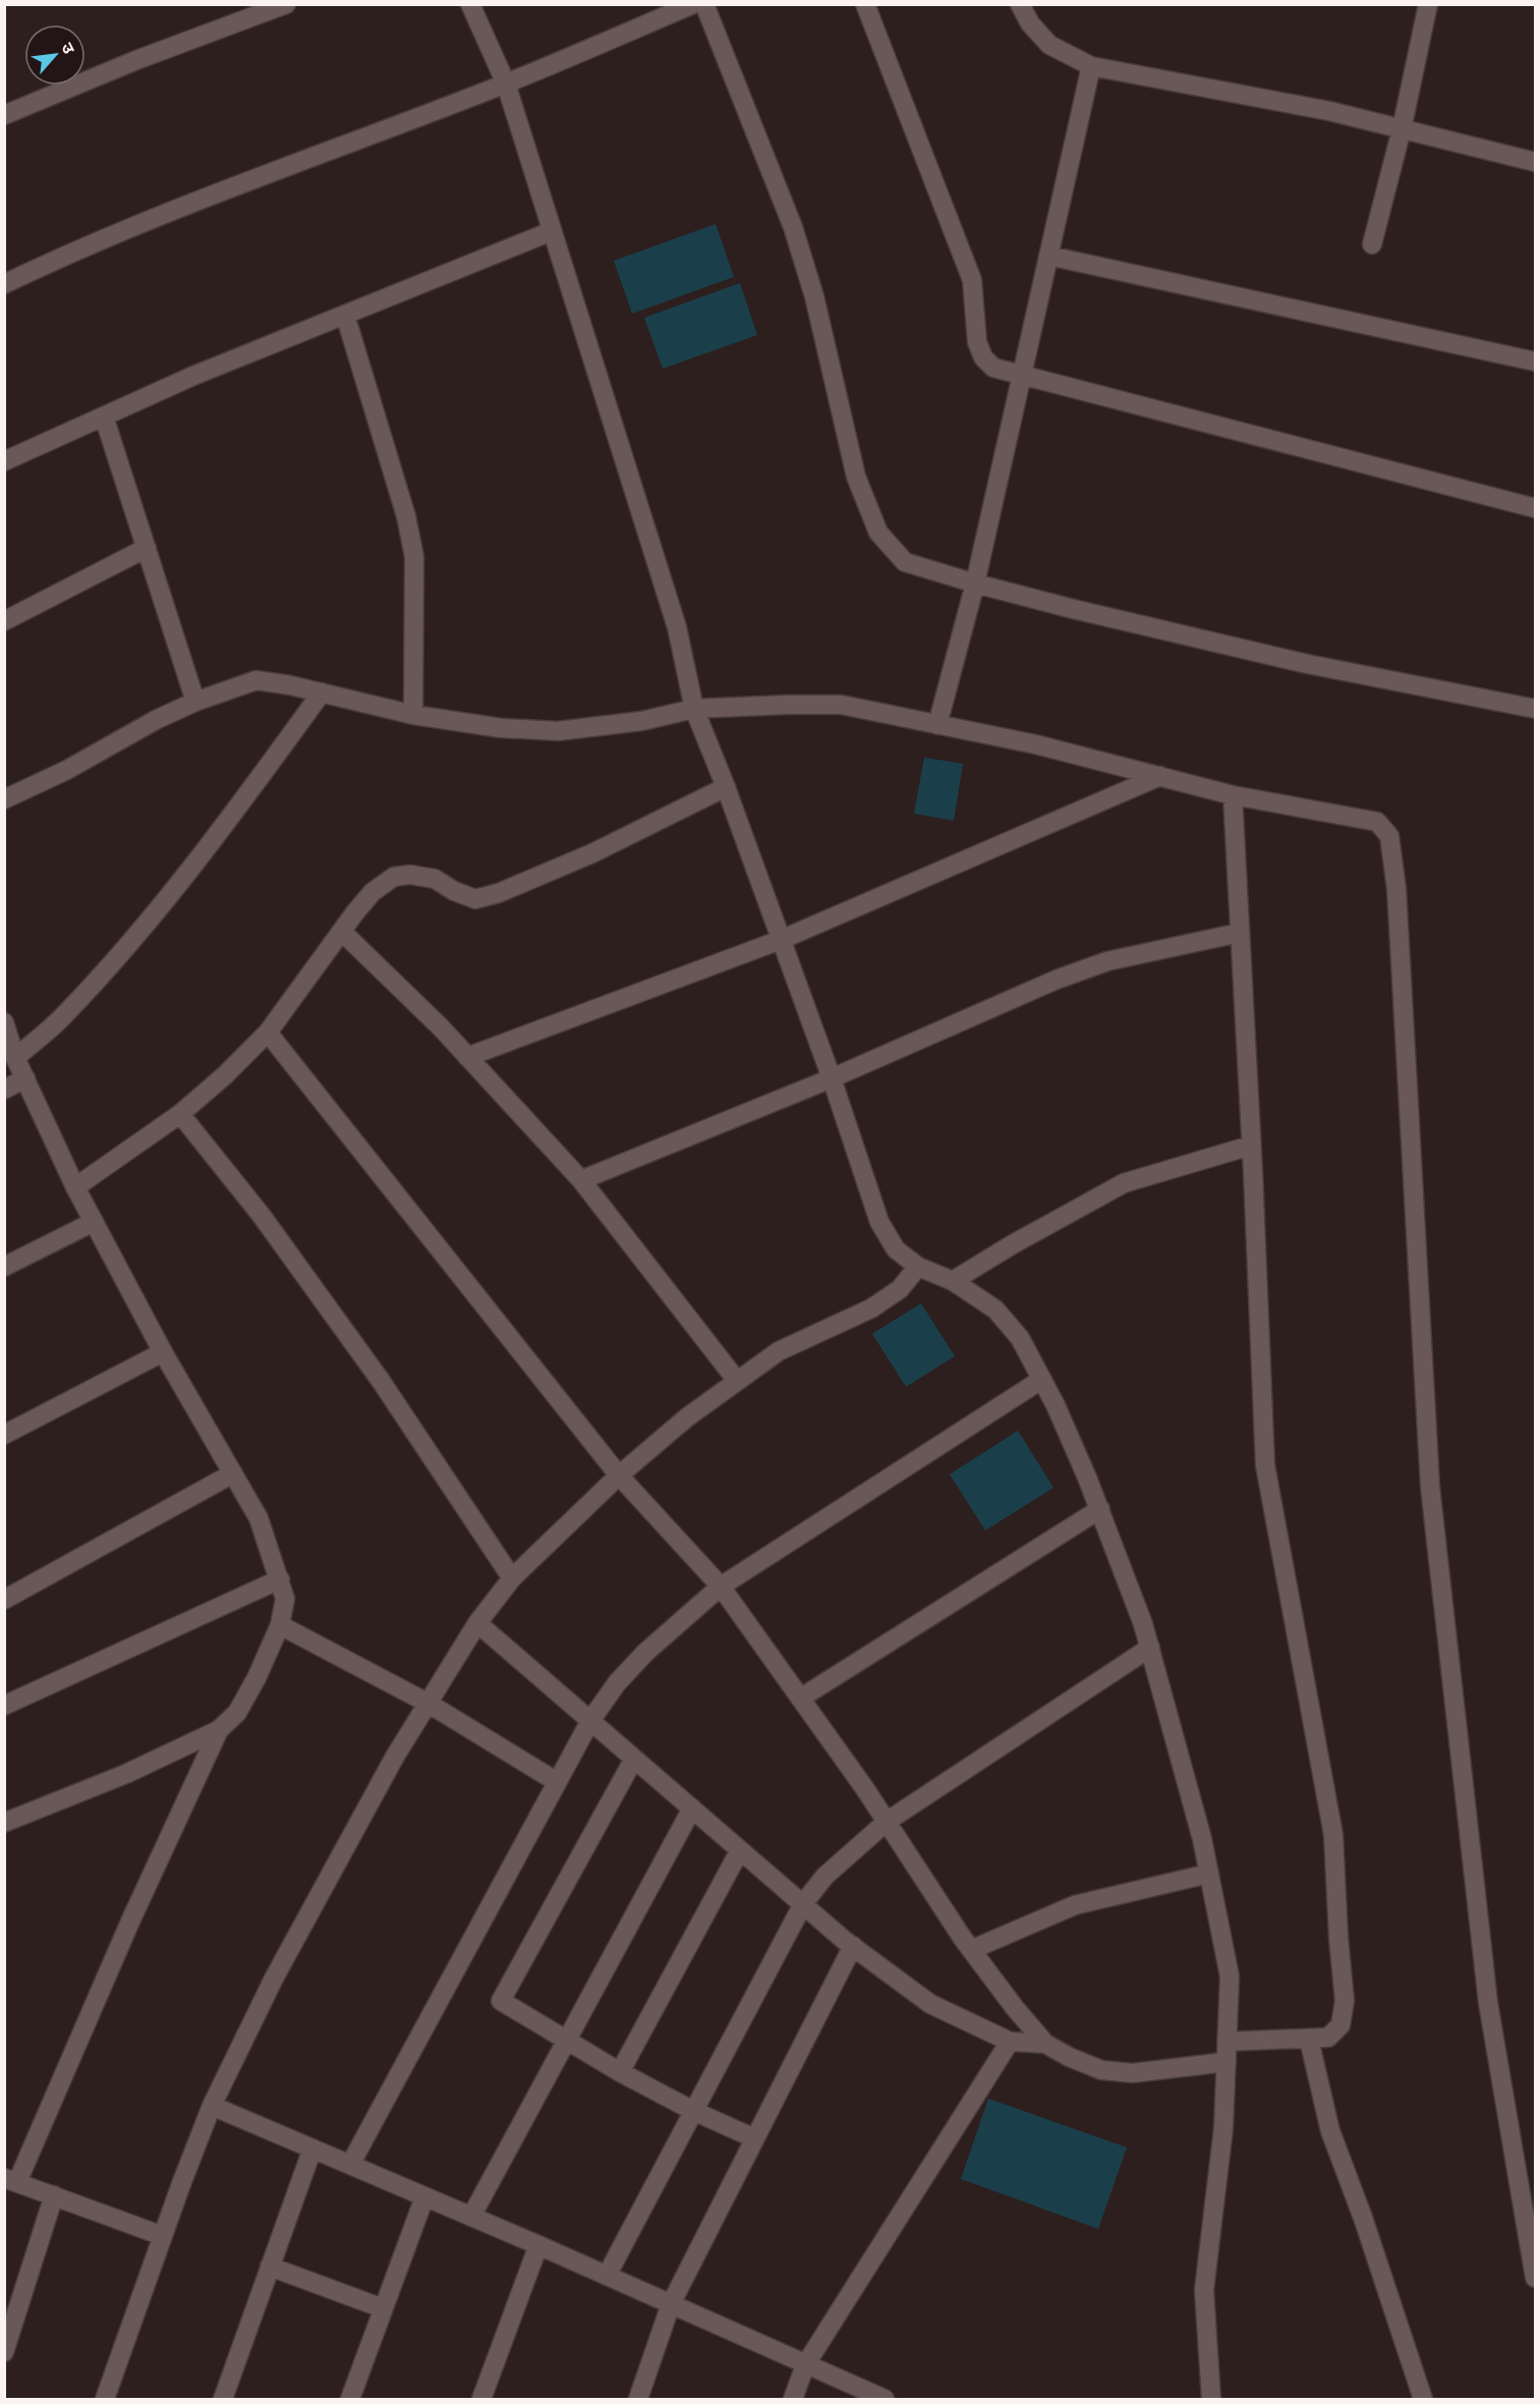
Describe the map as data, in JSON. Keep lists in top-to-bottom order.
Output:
{
  "north": "top right"
}
